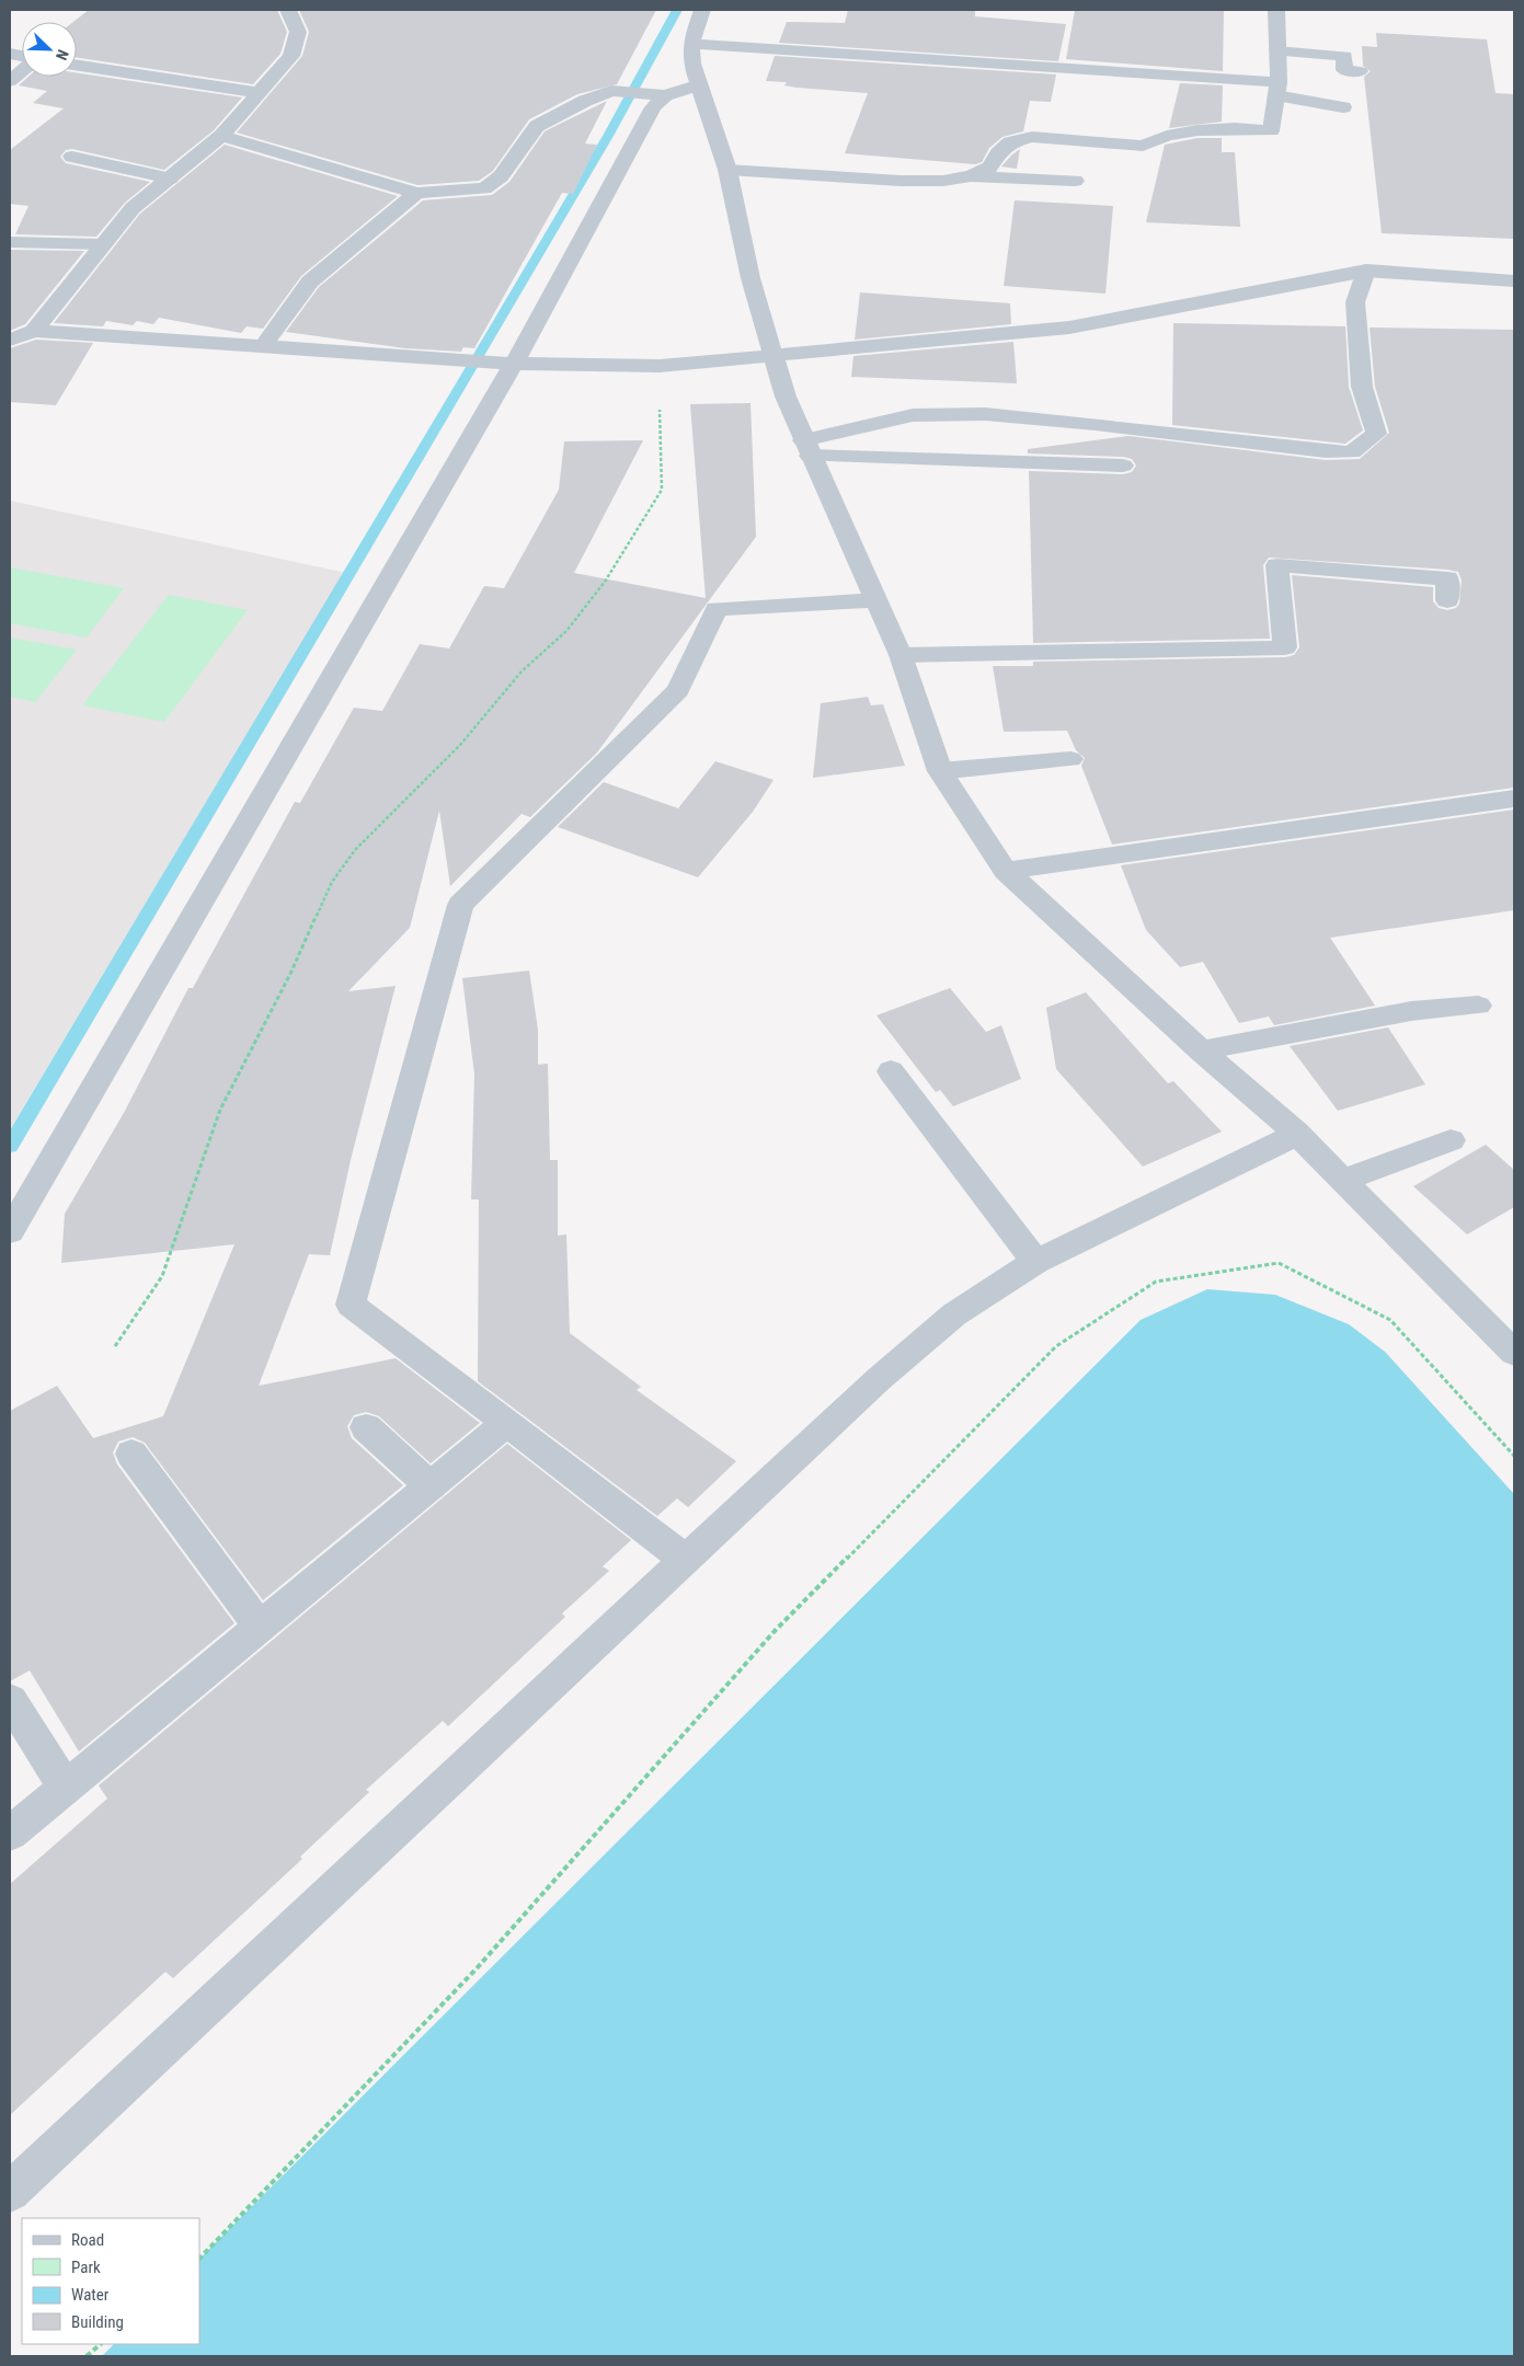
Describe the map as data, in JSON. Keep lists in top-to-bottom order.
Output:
{
  "legend": [
    "Road",
    "Park",
    "Water",
    "Building"
  ],
  "north": "bottom right"
}
